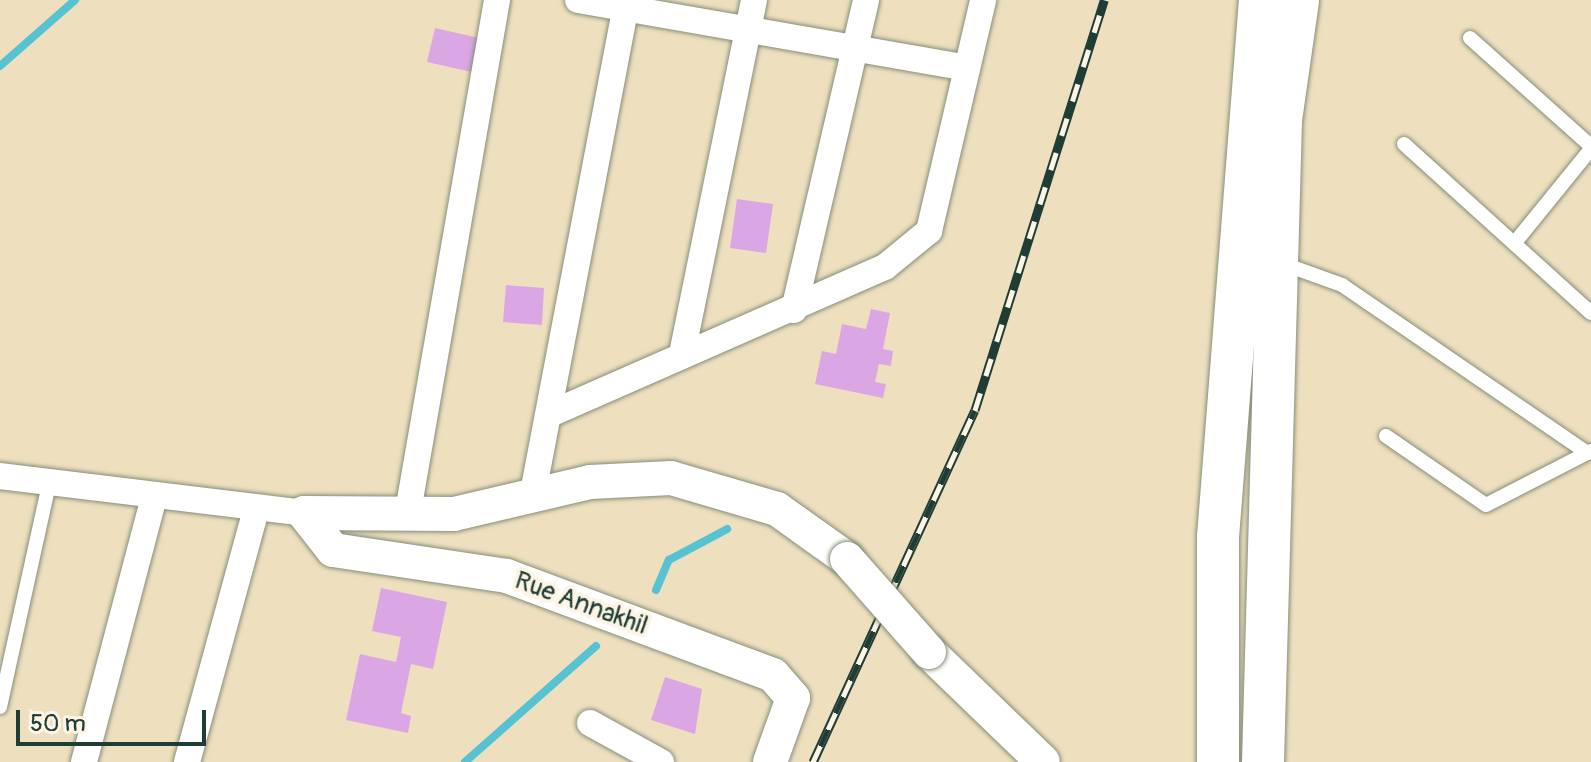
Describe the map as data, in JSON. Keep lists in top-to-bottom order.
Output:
{
  "streets": {
    "street": ["Rue Annakhil"]
  },
  "scale_bar": "50 m"
}
